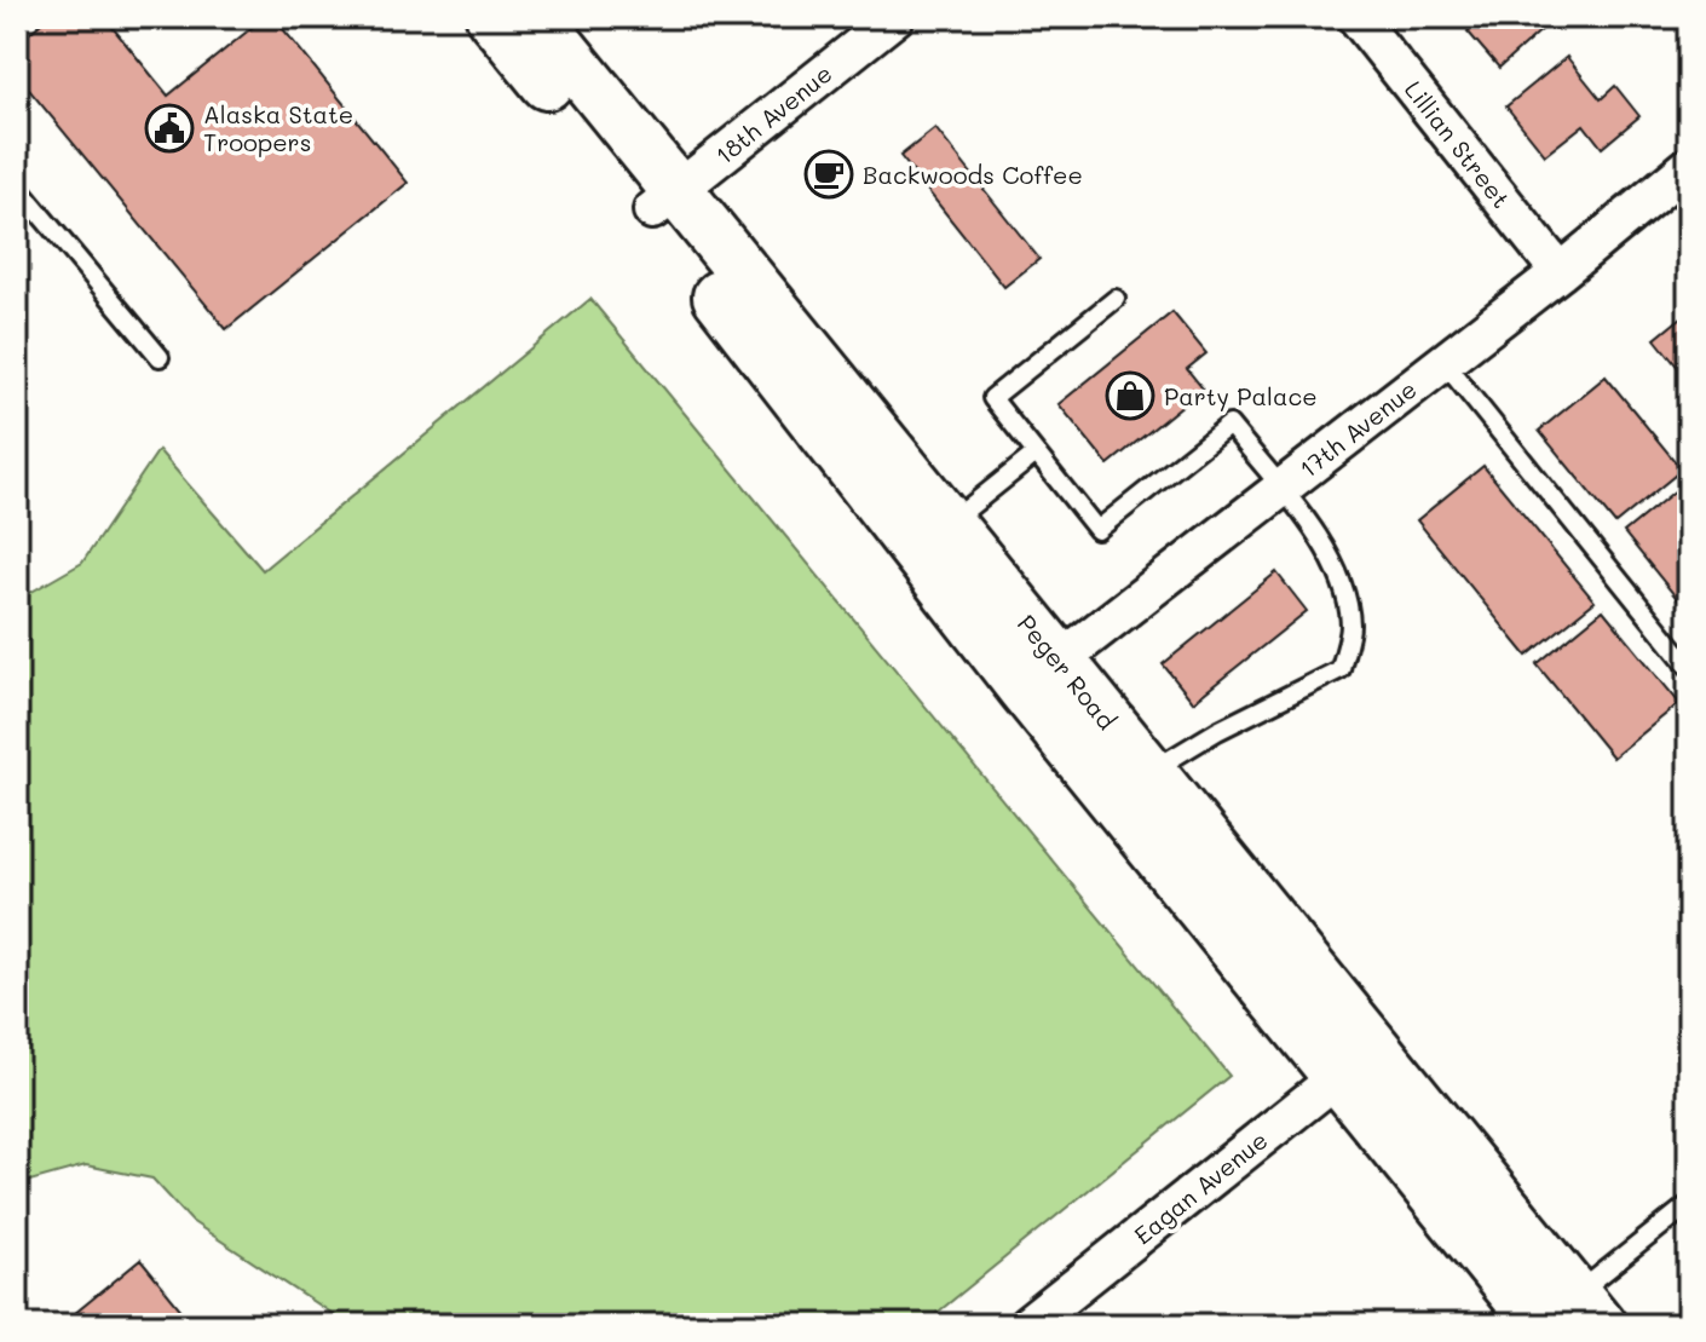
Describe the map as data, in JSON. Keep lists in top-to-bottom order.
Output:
{
  "streets": {
    "main road": ["Peger Road"],
    "street": [
      "18th Avenue",
      "Lillian Street",
      "17th Avenue",
      "Eagan Avenue"
    ]
  },
  "crossings": [
    ["18th Avenue", "Peger Road"],
    ["Lillian Street", "17th Avenue"],
    ["17th Avenue", "Peger Road"],
    ["Peger Road", "Eagan Avenue"]
  ],
  "places": {
    "public building": ["Alaska State Troopers"],
    "cafe": ["Backwoods Coffee"],
    "shop": ["Party Palace"]
  }
}
